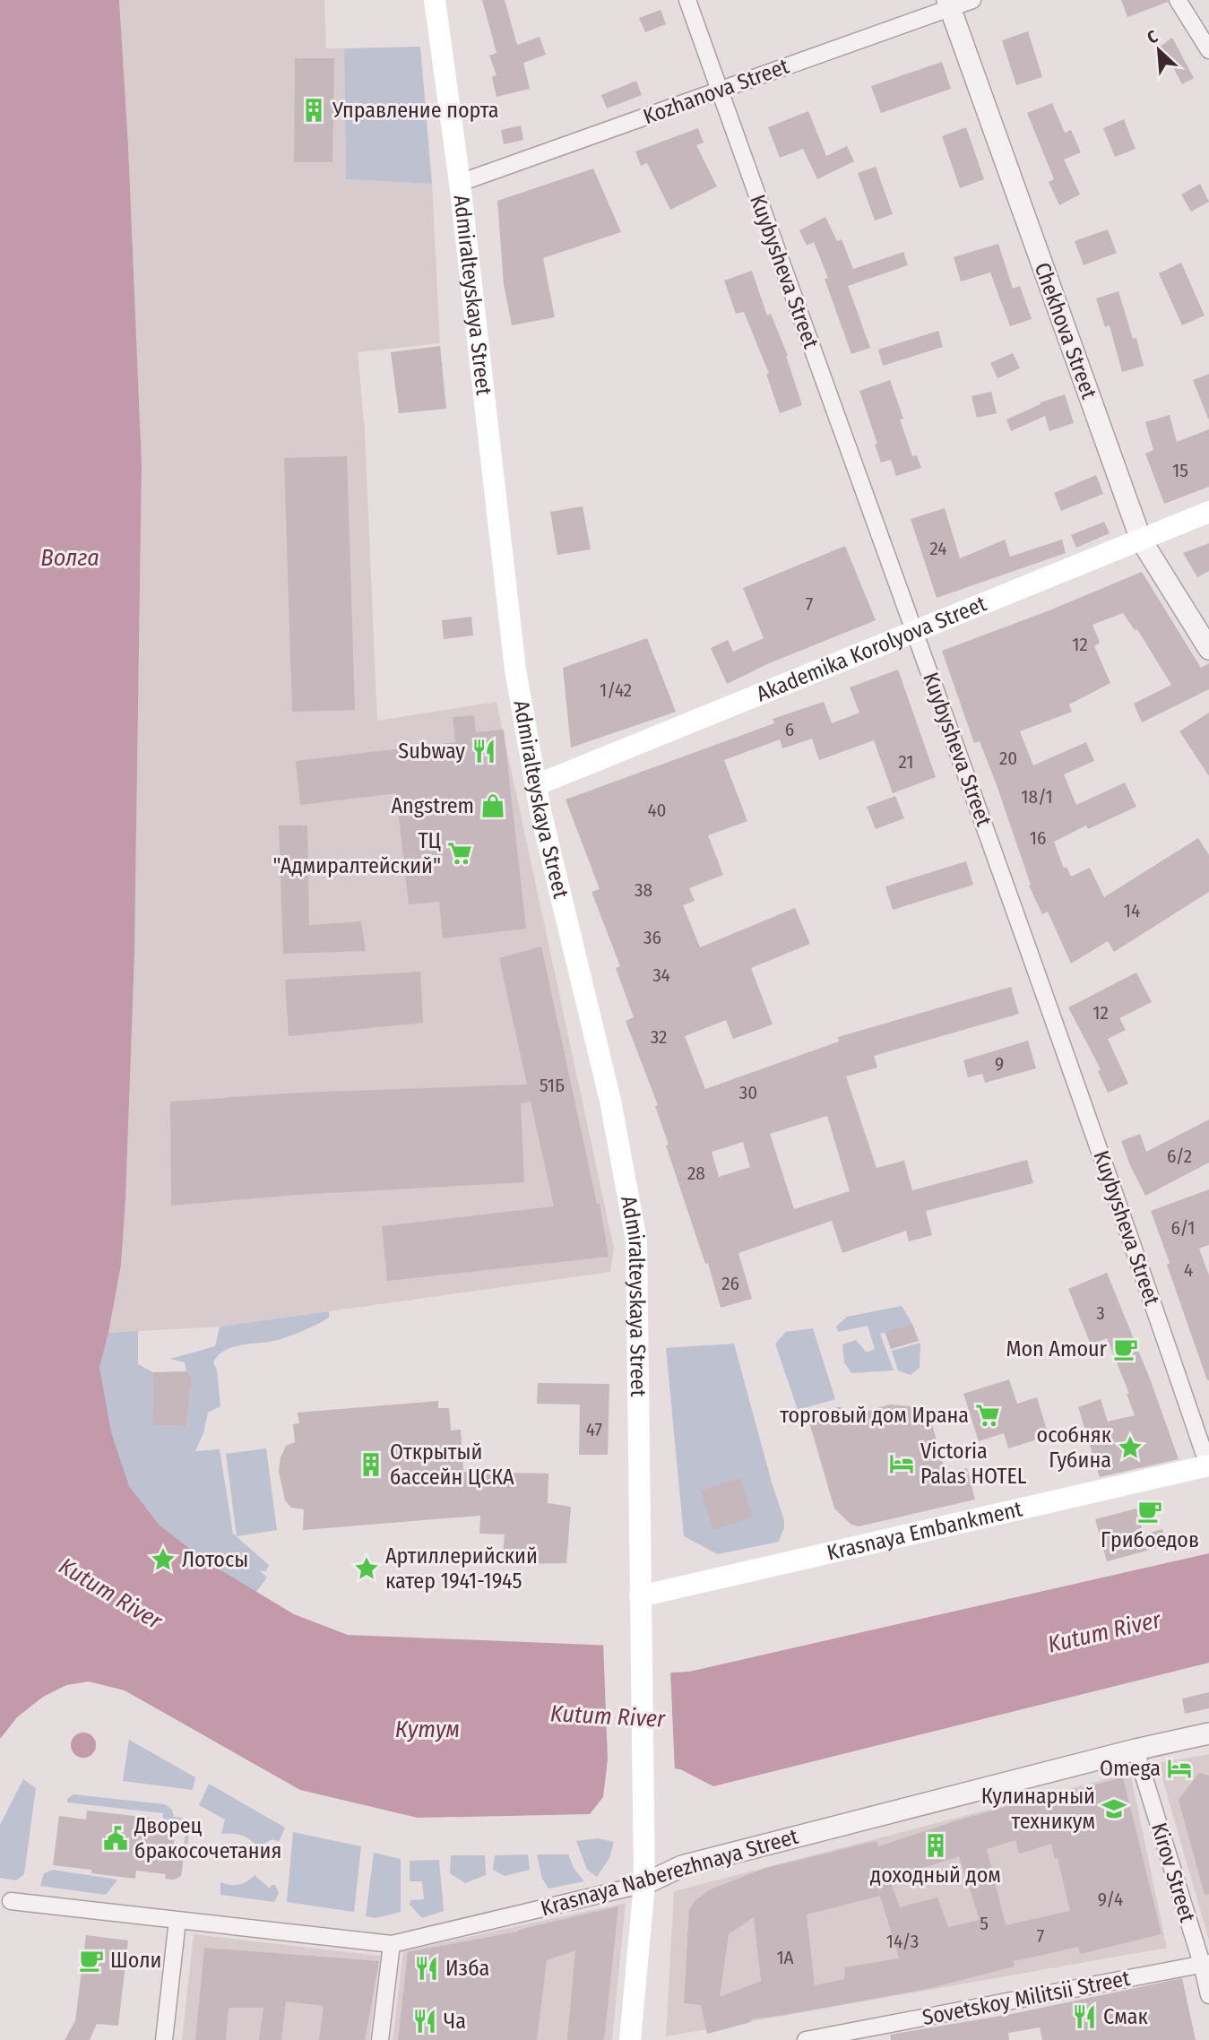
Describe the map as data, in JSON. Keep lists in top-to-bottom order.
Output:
{
  "streets": {
    "main road": ["Admiralteyskaya Street", "Akademika Korolyova Street", "Krasnaya Embankment"],
    "street": [
      "Kozhanova Street",
      "Kuybysheva Street",
      "Chekhova Street",
      "Krasnaya Naberezhnaya Street",
      "Kirov Street",
      "Sovetskoy Militsii Street"
    ]
  },
  "crossings": [
    ["Kozhanova Street", "Kuybysheva Street"],
    ["Kozhanova Street", "Admiralteyskaya Street"],
    ["Kozhanova Street", "Chekhova Street"],
    ["Kuybysheva Street", "Akademika Korolyova Street"],
    ["Kuybysheva Street", "Krasnaya Embankment"],
    ["Admiralteyskaya Street", "Akademika Korolyova Street"],
    ["Admiralteyskaya Street", "Krasnaya Embankment"],
    ["Admiralteyskaya Street", "Krasnaya Naberezhnaya Street"],
    ["Chekhova Street", "Akademika Korolyova Street"],
    ["Krasnaya Naberezhnaya Street", "Kirov Street"],
    ["Kirov Street", "Sovetskoy Militsii Street"]
  ],
  "water": ["Волга", "Kutum River", "Кутум"],
  "places": {
    "building": ["Управление порта", "Открытый бассейн ЦСКА", "доходный дом"],
    "restaurant": [
      "Subway",
      "Изба",
      "Смак",
      "Ча"
    ],
    "shop": ["Angstrem"],
    "supermarket": ["ТЦ \"Адмиралтейский\"", "торговый дом Ирана"],
    "cafe": ["Mon Amour", "Грибоедов", "Шоли"],
    "place": ["особняк Губина", "Лотосы", "Артиллерийский катер 1941-1945"],
    "hotel": ["Victoria Palas HOTEL", "Omega"],
    "school or university": ["Кулинарный техникум"],
    "public building": ["Дворец бракосочетания"]
  },
  "house_numbers": [
    "15",
    "24",
    "7",
    "12",
    "1/42",
    "6",
    "20",
    "21",
    "18/1",
    "40",
    "16",
    "38",
    "14",
    "36",
    "34",
    "12",
    "32",
    "9",
    "51Б",
    "30",
    "6/2",
    "28",
    "6/1",
    "4",
    "26",
    "3",
    "47",
    "9/4",
    "5",
    "7",
    "14/3",
    "1А"
  ],
  "north": "top left"
}
